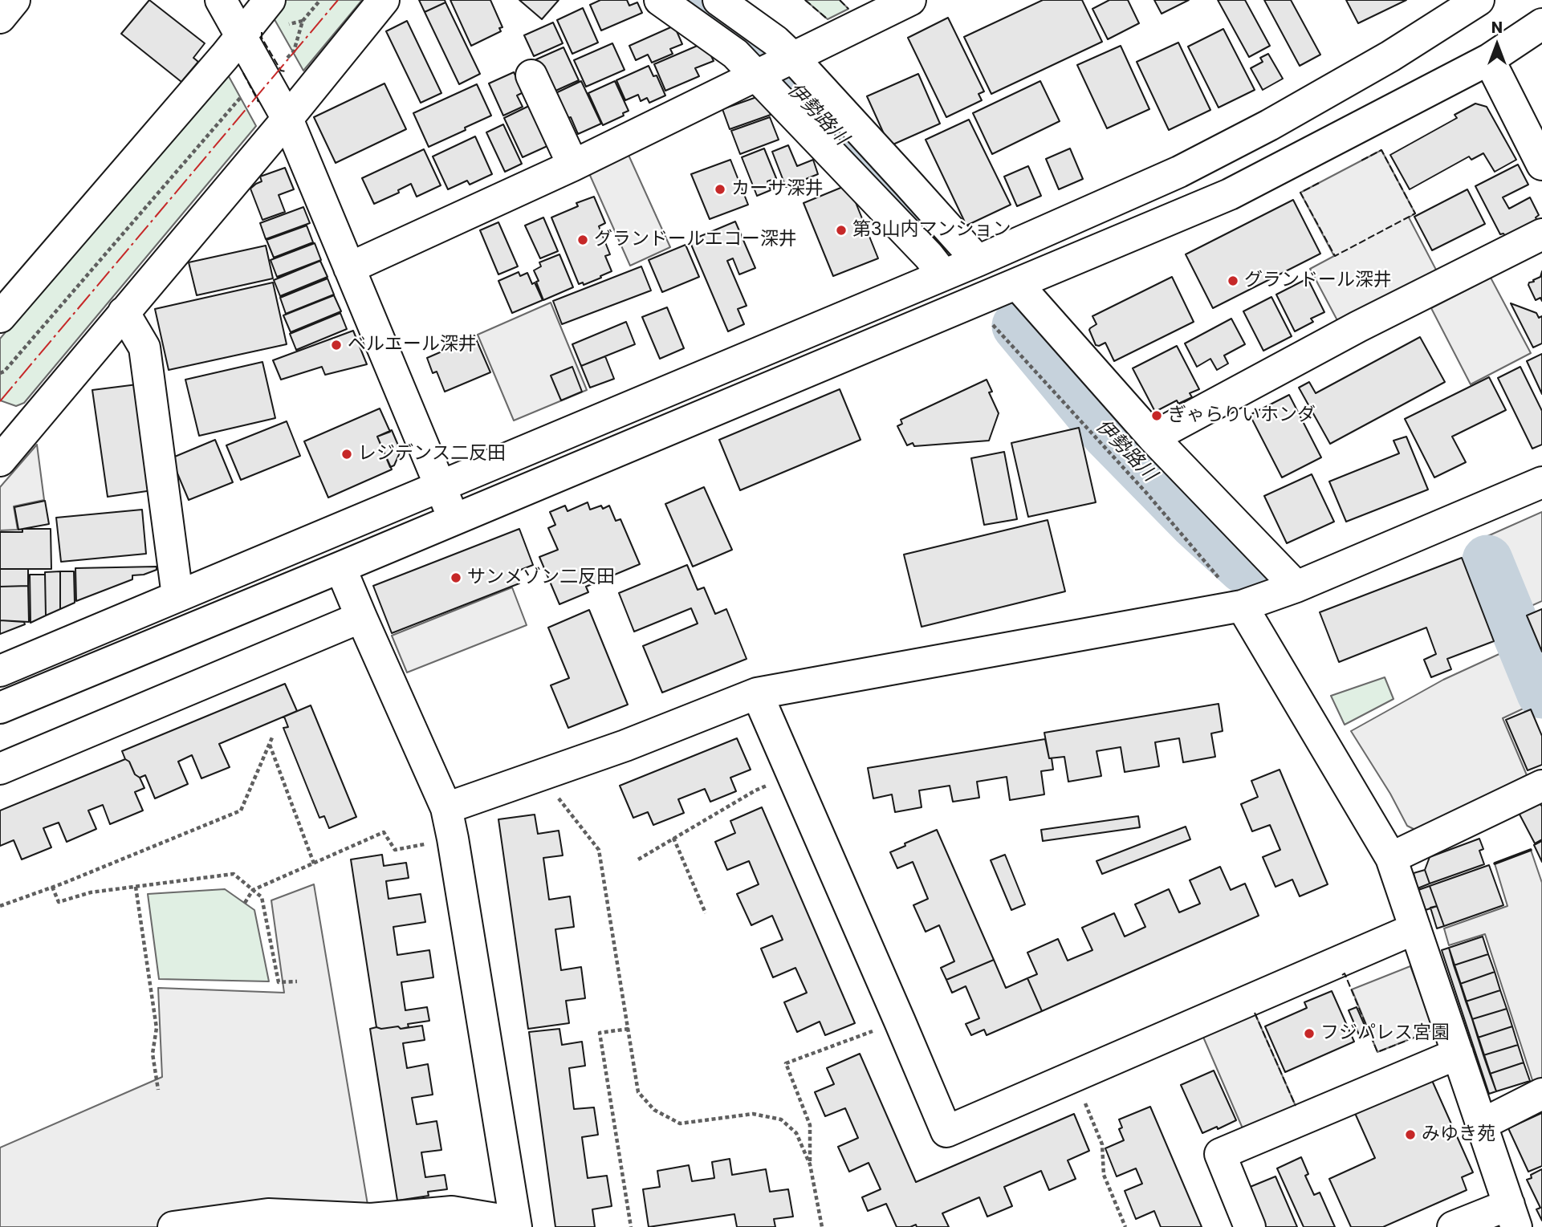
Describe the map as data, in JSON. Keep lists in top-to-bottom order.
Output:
{
  "water": ["伊勢路川"],
  "places": [
    "カーサ深井",
    "第3山内マンション",
    "グランドールエコー深井",
    "グランドール深井",
    "ベルエール深井",
    "ぎゃらりいホンダ",
    "レジデンス二反田",
    "サンメゾン二反田",
    "フジパレス宮園",
    "みゆき苑"
  ],
  "north": "top"
}
